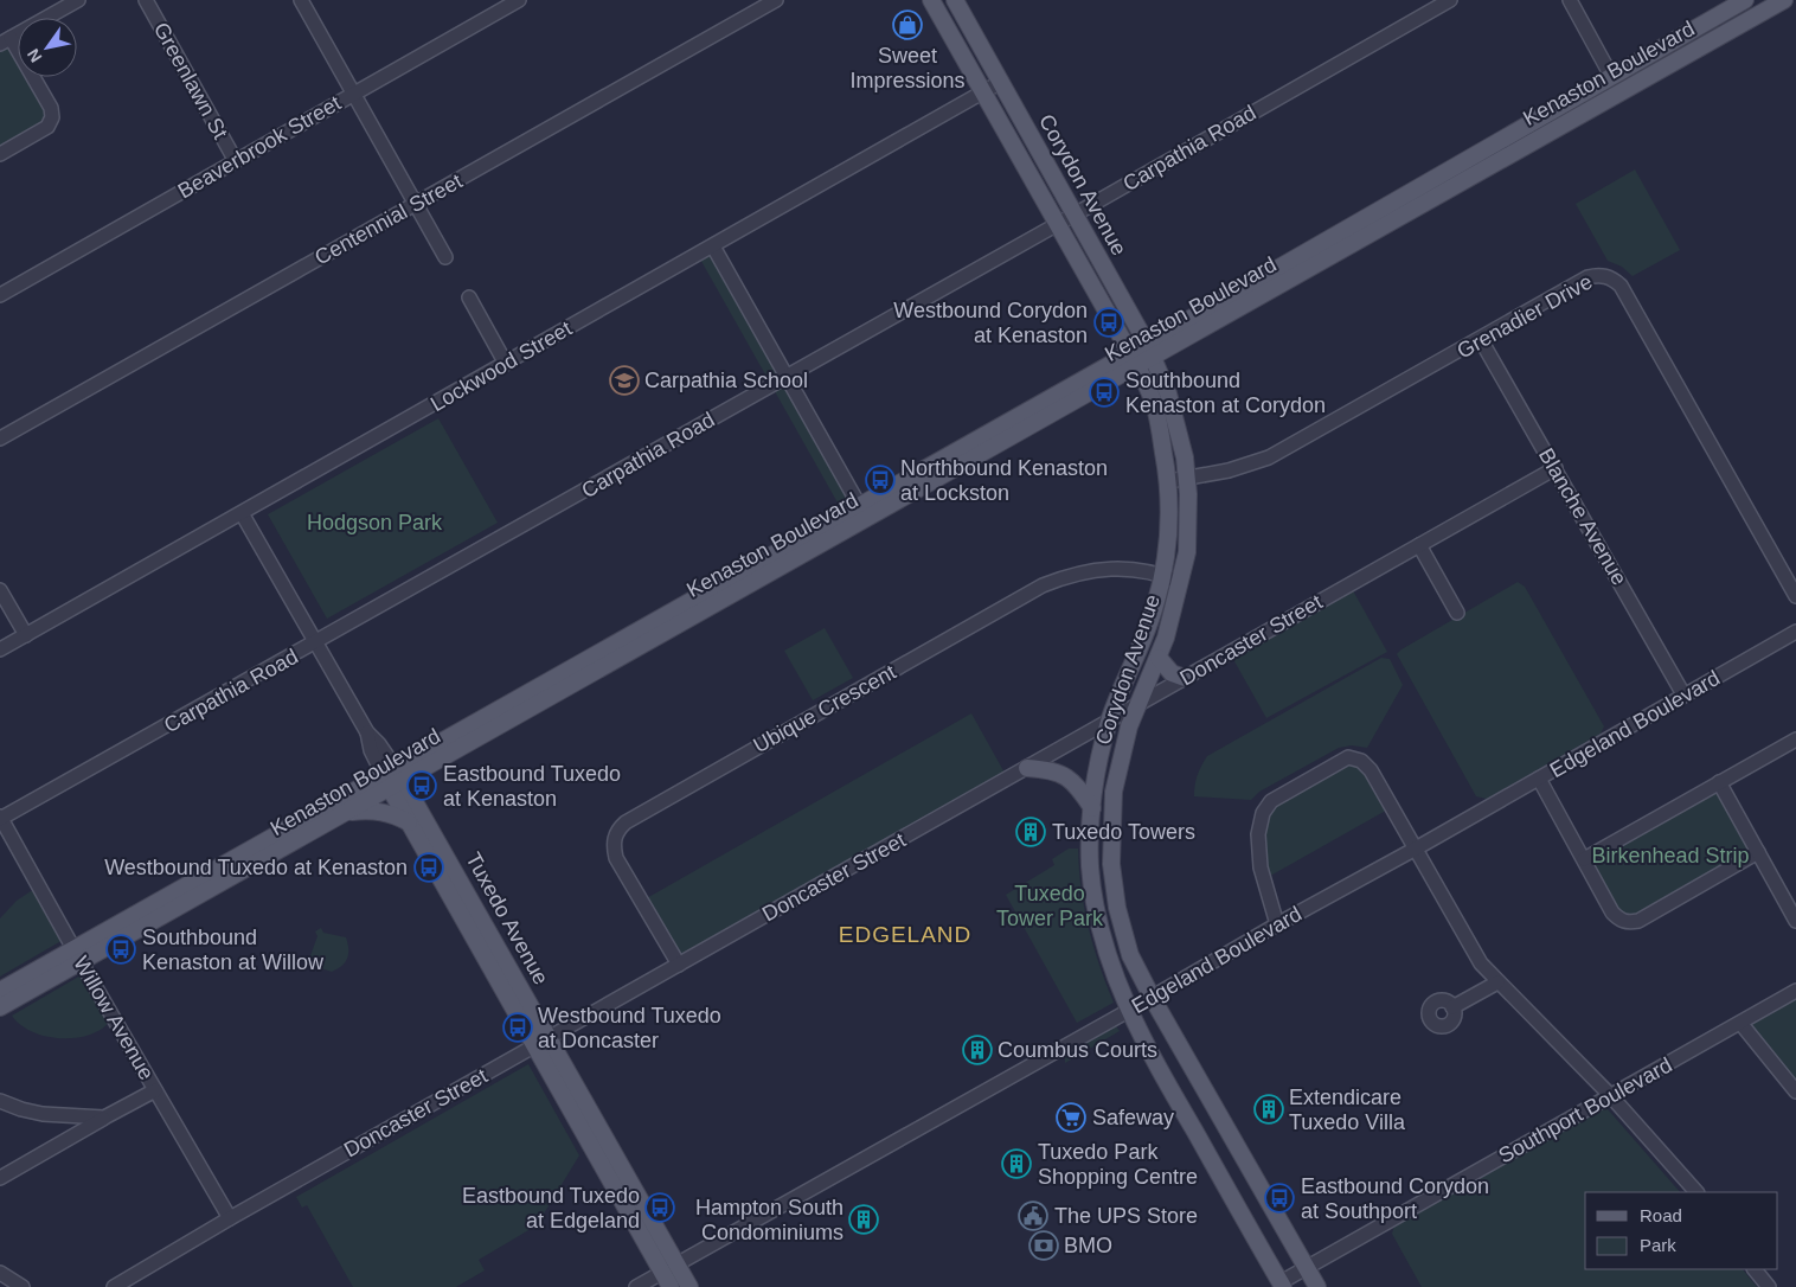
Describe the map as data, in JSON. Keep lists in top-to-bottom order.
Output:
{
  "streets": {
    "main road": ["Kenaston Boulevard", "Corydon Avenue", "Tuxedo Avenue"],
    "street": [
      "Greenlawn St",
      "Beaverbrook Street",
      "Carpathia Road",
      "Centennial Street",
      "Grenadier Drive",
      "Lockwood Street",
      "Blanche Avenue",
      "Doncaster Street",
      "Ubique Crescent",
      "Edgeland Boulevard",
      "Willow Avenue",
      "Southport Boulevard"
    ]
  },
  "crossings": [
    ["Kenaston Boulevard", "Corydon Avenue"],
    ["Kenaston Boulevard", "Tuxedo Avenue"],
    ["Kenaston Boulevard", "Willow Avenue"],
    ["Greenlawn St", "Beaverbrook Street"],
    ["Carpathia Road", "Corydon Avenue"],
    ["Carpathia Road", "Tuxedo Avenue"],
    ["Carpathia Road", "Willow Avenue"],
    ["Corydon Avenue", "Grenadier Drive"],
    ["Corydon Avenue", "Lockwood Street"],
    ["Corydon Avenue", "Doncaster Street"],
    ["Corydon Avenue", "Ubique Crescent"],
    ["Corydon Avenue", "Edgeland Boulevard"],
    ["Corydon Avenue", "Southport Boulevard"],
    ["Grenadier Drive", "Blanche Avenue"],
    ["Lockwood Street", "Tuxedo Avenue"],
    ["Blanche Avenue", "Doncaster Street"],
    ["Blanche Avenue", "Edgeland Boulevard"],
    ["Doncaster Street", "Ubique Crescent"],
    ["Doncaster Street", "Tuxedo Avenue"],
    ["Doncaster Street", "Willow Avenue"],
    ["Edgeland Boulevard", "Tuxedo Avenue"]
  ],
  "districts": ["EDGELAND"],
  "parks": ["Hodgson Park", "Birkenhead Strip", "Tuxedo Tower Park"],
  "places": {
    "shop": ["Sweet Impressions"],
    "bus stop": [
      "Westbound Corydon at Kenaston",
      "Southbound Kenaston at Corydon",
      "Northbound Kenaston at Lockston",
      "Eastbound Tuxedo at Kenaston",
      "Westbound Tuxedo at Kenaston",
      "Southbound Kenaston at Willow",
      "Westbound Tuxedo at Doncaster",
      "Eastbound Corydon at Southport",
      "Eastbound Tuxedo at Edgeland"
    ],
    "school or university": ["Carpathia School"],
    "building": [
      "Tuxedo Towers",
      "Coumbus Courts",
      "Extendicare Tuxedo Villa",
      "Tuxedo Park Shopping Centre",
      "Hampton South Condominiums"
    ],
    "supermarket": ["Safeway"],
    "public building": ["The UPS Store"],
    "bank": ["BMO"]
  },
  "legend": ["Road", "Park"],
  "north": "bottom left"
}
